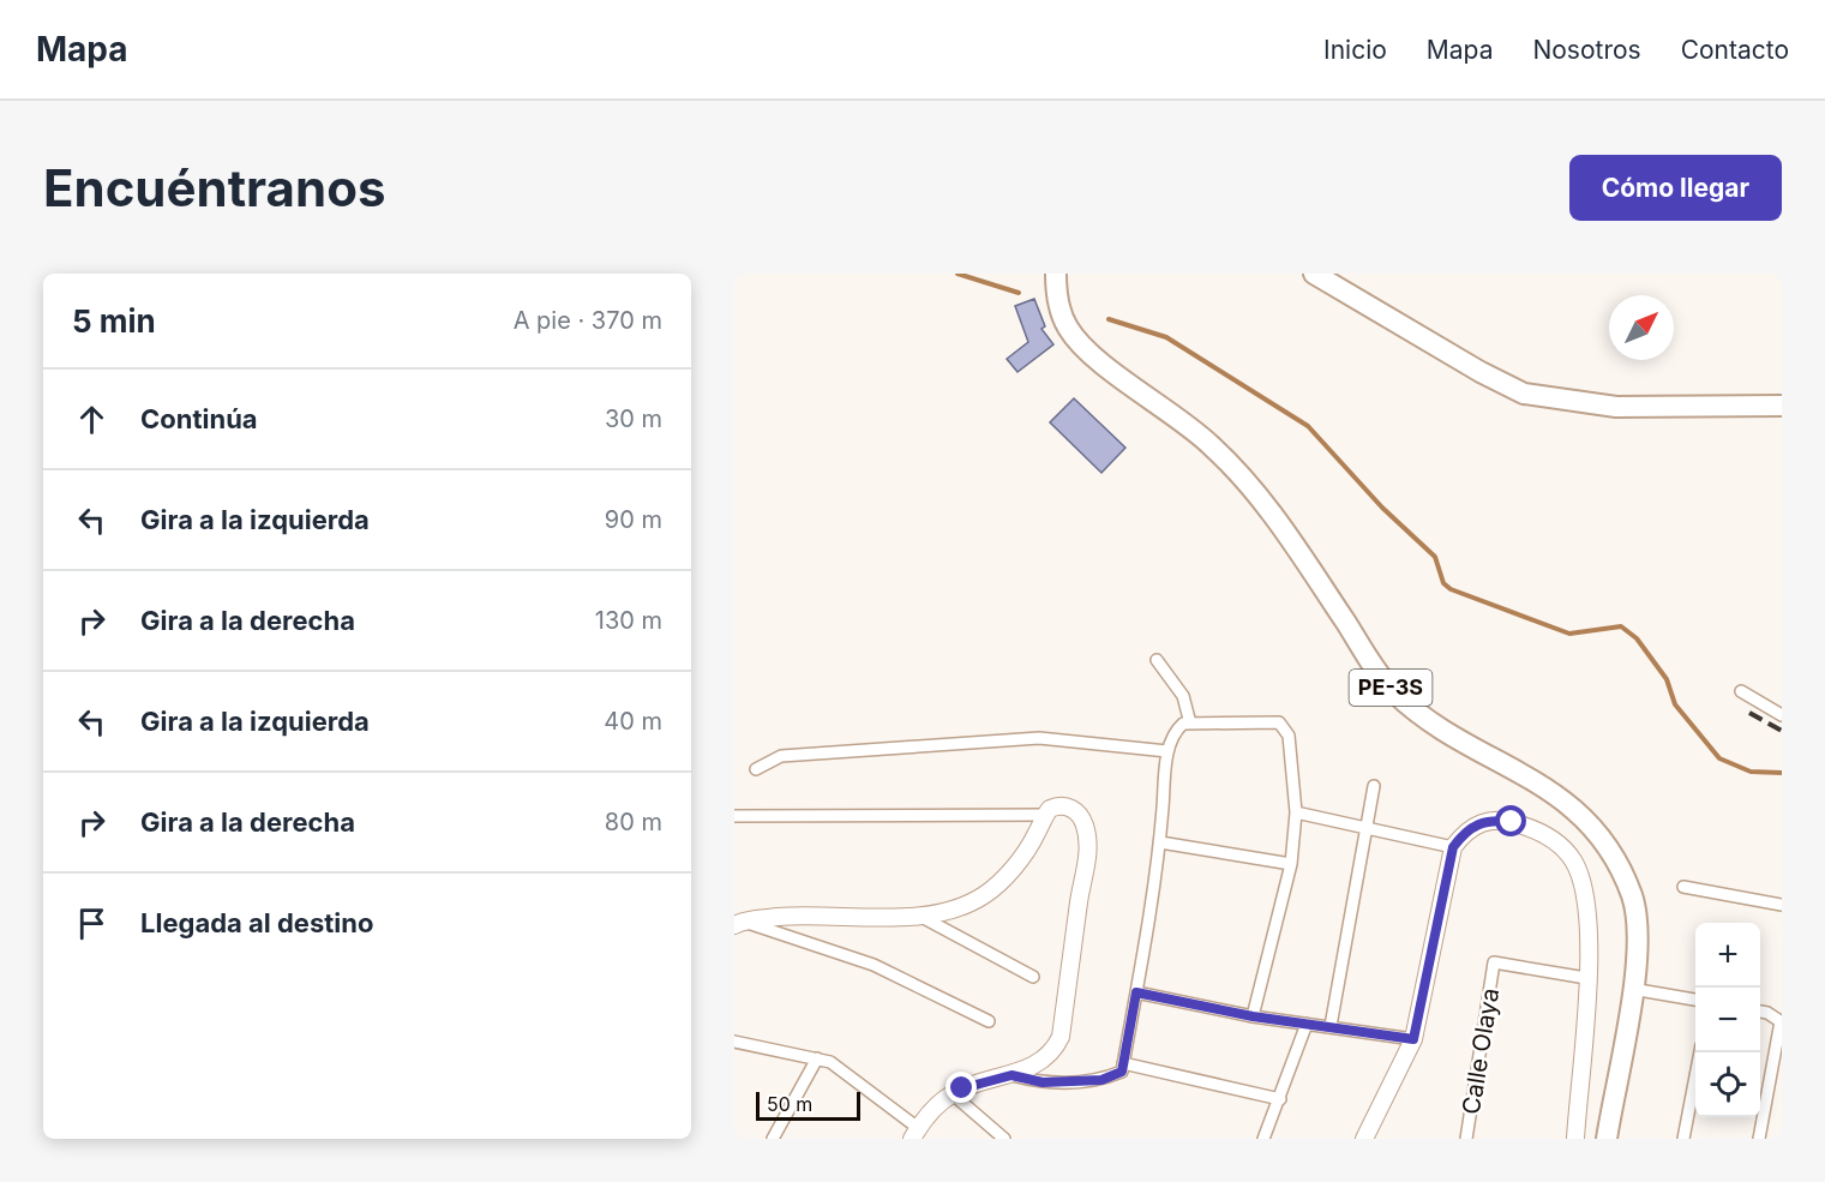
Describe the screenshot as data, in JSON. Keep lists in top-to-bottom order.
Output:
{
  "streets": {
    "highway": ["PE-3S"],
    "street": ["Calle Olaya"]
  },
  "scale_bar": "50 m",
  "north": "top right",
  "page": {
    "header": "Mapa",
    "nav": [
      "Inicio",
      "Mapa",
      "Nosotros",
      "Contacto"
    ],
    "buttons": "Cómo llegar",
    "title": "Encuéntranos",
    "heading": ["5 min", "A pie · 370 m"],
    "list": [
      ["Continúa", "30 m"],
      ["Gira a la izquierda", "90 m"],
      ["Gira a la derecha", "130 m"],
      ["Gira a la izquierda", "40 m"],
      ["Gira a la derecha", "80 m"],
      "Llegada al destino"
    ],
    "map_buttons": ["+", "−"],
    "scale": "50 m"
  }
}
